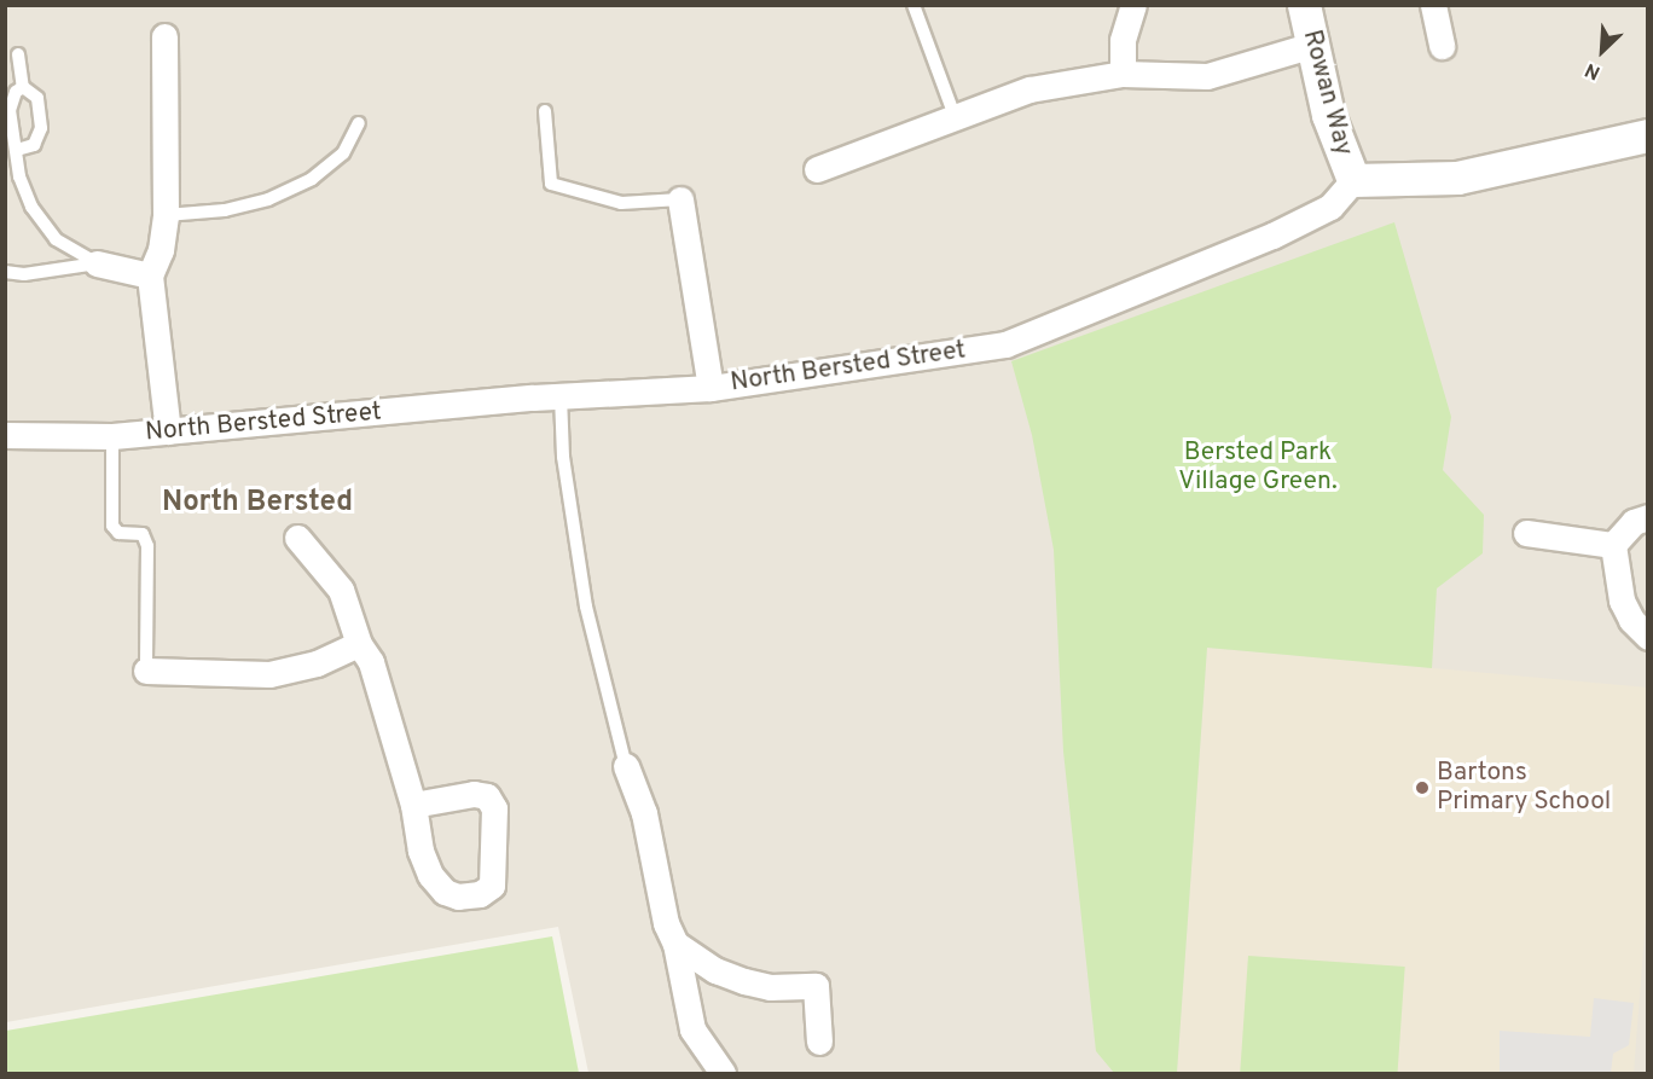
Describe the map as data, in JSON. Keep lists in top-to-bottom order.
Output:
{
  "streets": {
    "street": ["Rowan Way", "North Bersted Street"]
  },
  "crossings": [
    ["Rowan Way", "North Bersted Street"]
  ],
  "districts": ["North Bersted"],
  "parks": ["Bersted Park Village Green."],
  "places": ["Bartons Primary School"],
  "north": "bottom left"
}
